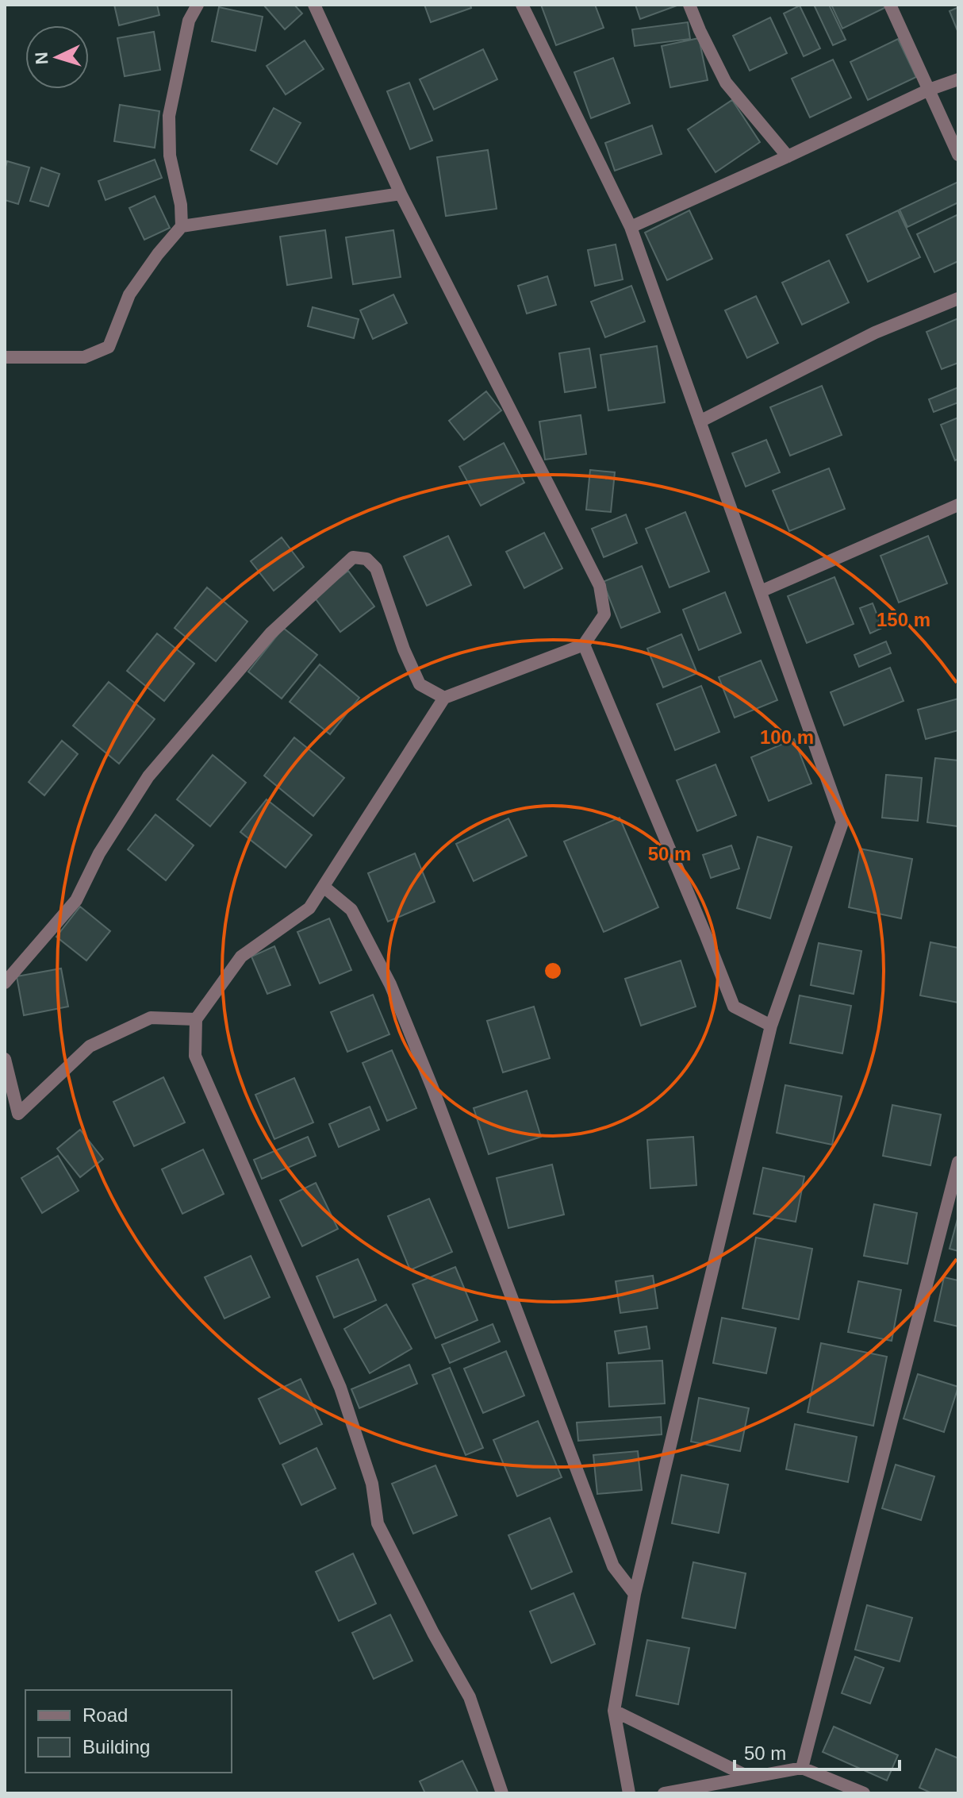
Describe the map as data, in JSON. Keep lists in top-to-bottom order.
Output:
{
  "legend": ["Road", "Building"],
  "scale_bar": "50 m",
  "north": "left",
  "rings": ["150 m", "100 m", "50 m"]
}
